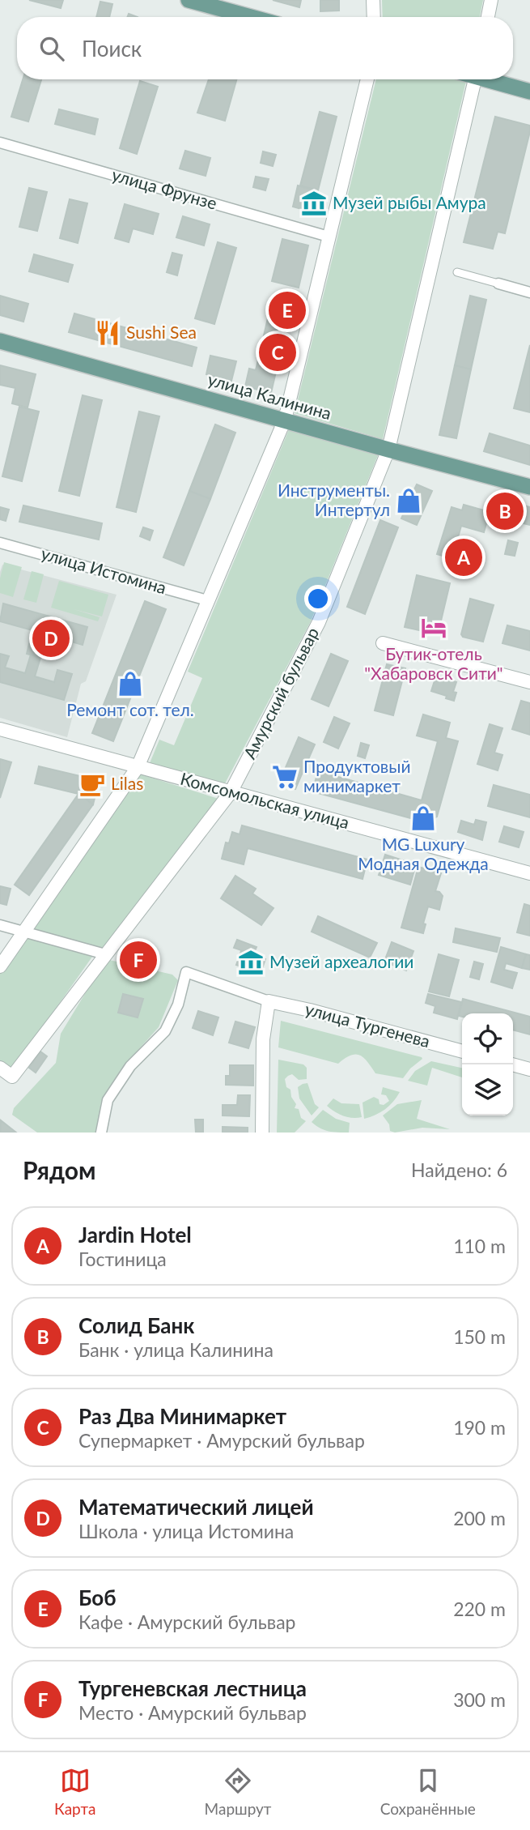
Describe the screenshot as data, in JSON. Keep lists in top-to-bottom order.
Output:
{
  "streets": {
    "main road": ["улица Калинина"],
    "street": [
      "улица Фрунзе",
      "улица Истомина",
      "Амурский бульвар",
      "Комсомольская улица",
      "улица Тургенева"
    ]
  },
  "crossings": [
    ["улица Калинина", "Амурский бульвар"],
    ["Амурский бульвар", "Комсомольская улица"]
  ],
  "places": {
    "museum": ["Музей рыбы Амура", "Музей археалогии"],
    "restaurant": ["Sushi Sea"],
    "shop": ["Инструменты. Интертул", "Ремонт сот. тел.", "MG Luxury Модная Одежда"],
    "hotel": ["Бутик-отель \"Хабаровск Сити\""],
    "supermarket": ["Продуктовый минимаркет"],
    "cafe": ["Lilas"]
  },
  "page": {
    "search": "Поиск",
    "pins": [
      "E",
      "C",
      "B",
      "A",
      "D",
      "F"
    ],
    "heading": ["Рядом", "Найдено: 6"],
    "list": [
      {
        "mark": "A",
        "name": "Jardin Hotel",
        "note": "Гостиница",
        "value": "110 m"
      },
      {
        "mark": "B",
        "name": "Солид Банк",
        "note": "Банк · улица Калинина",
        "value": "150 m"
      },
      {
        "mark": "C",
        "name": "Раз Два Минимаркет",
        "note": "Супермаркет · Амурский бульвар",
        "value": "190 m"
      },
      {
        "mark": "D",
        "name": "Математический лицей",
        "note": "Школа · улица Истомина",
        "value": "200 m"
      },
      {
        "mark": "E",
        "name": "Боб",
        "note": "Кафе · Амурский бульвар",
        "value": "220 m"
      },
      {
        "mark": "F",
        "name": "Тургеневская лестница",
        "note": "Место · Амурский бульвар",
        "value": "300 m"
      }
    ],
    "nav": ["Карта", "Маршрут", "Сохранённые"]
  }
}
